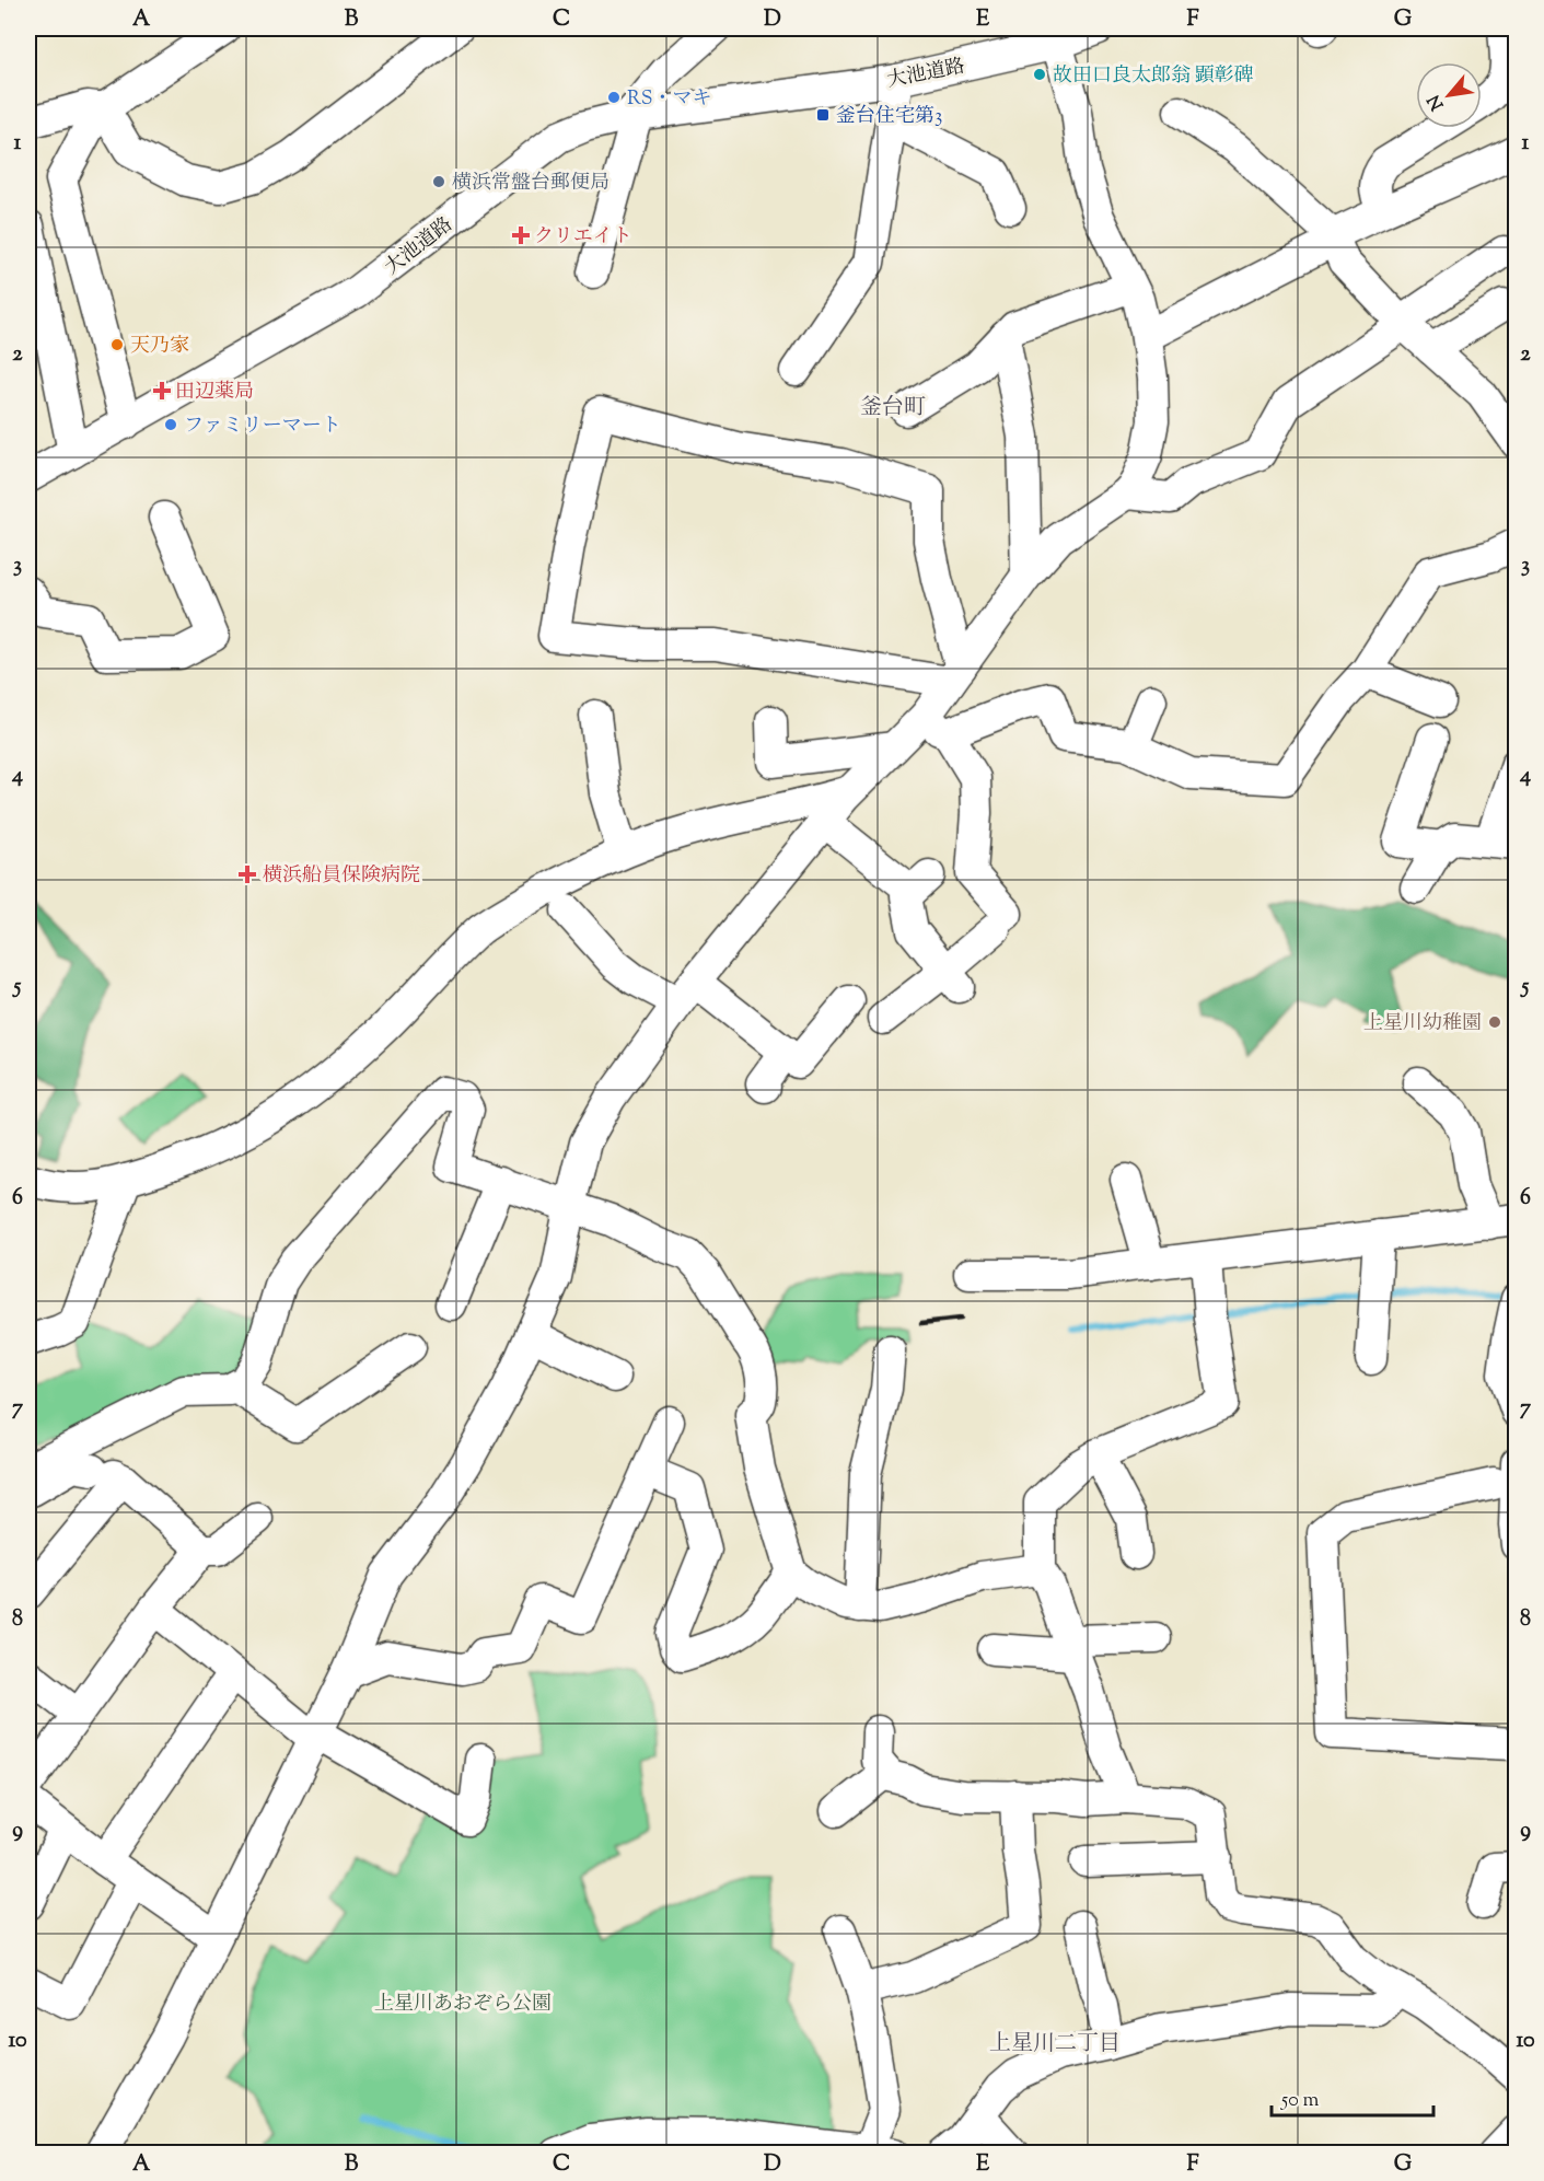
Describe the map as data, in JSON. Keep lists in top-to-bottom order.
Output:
{
  "streets": {
    "street": ["大池道路"]
  },
  "districts": ["釜台町", "上星川二丁目"],
  "parks": ["上星川あおぞら公園"],
  "places": {
    "other": [
      "故田口良太郎翁 顕彰碑",
      "RS・マキ",
      "横浜常盤台郵便局",
      "天乃家",
      "ファミリーマート",
      "上星川幼稚園"
    ],
    "transit": ["釜台住宅第3"],
    "health": ["クリエイト", "田辺薬局", "横浜船員保険病院"]
  },
  "scale_bar": "50 m",
  "north": "bottom left",
  "grid": {
    "columns": [
      "A",
      "B",
      "C",
      "D",
      "E",
      "F",
      "G"
    ],
    "rows": [
      "1",
      "2",
      "3",
      "4",
      "5",
      "6",
      "7",
      "8",
      "9",
      "10"
    ]
  }
}
